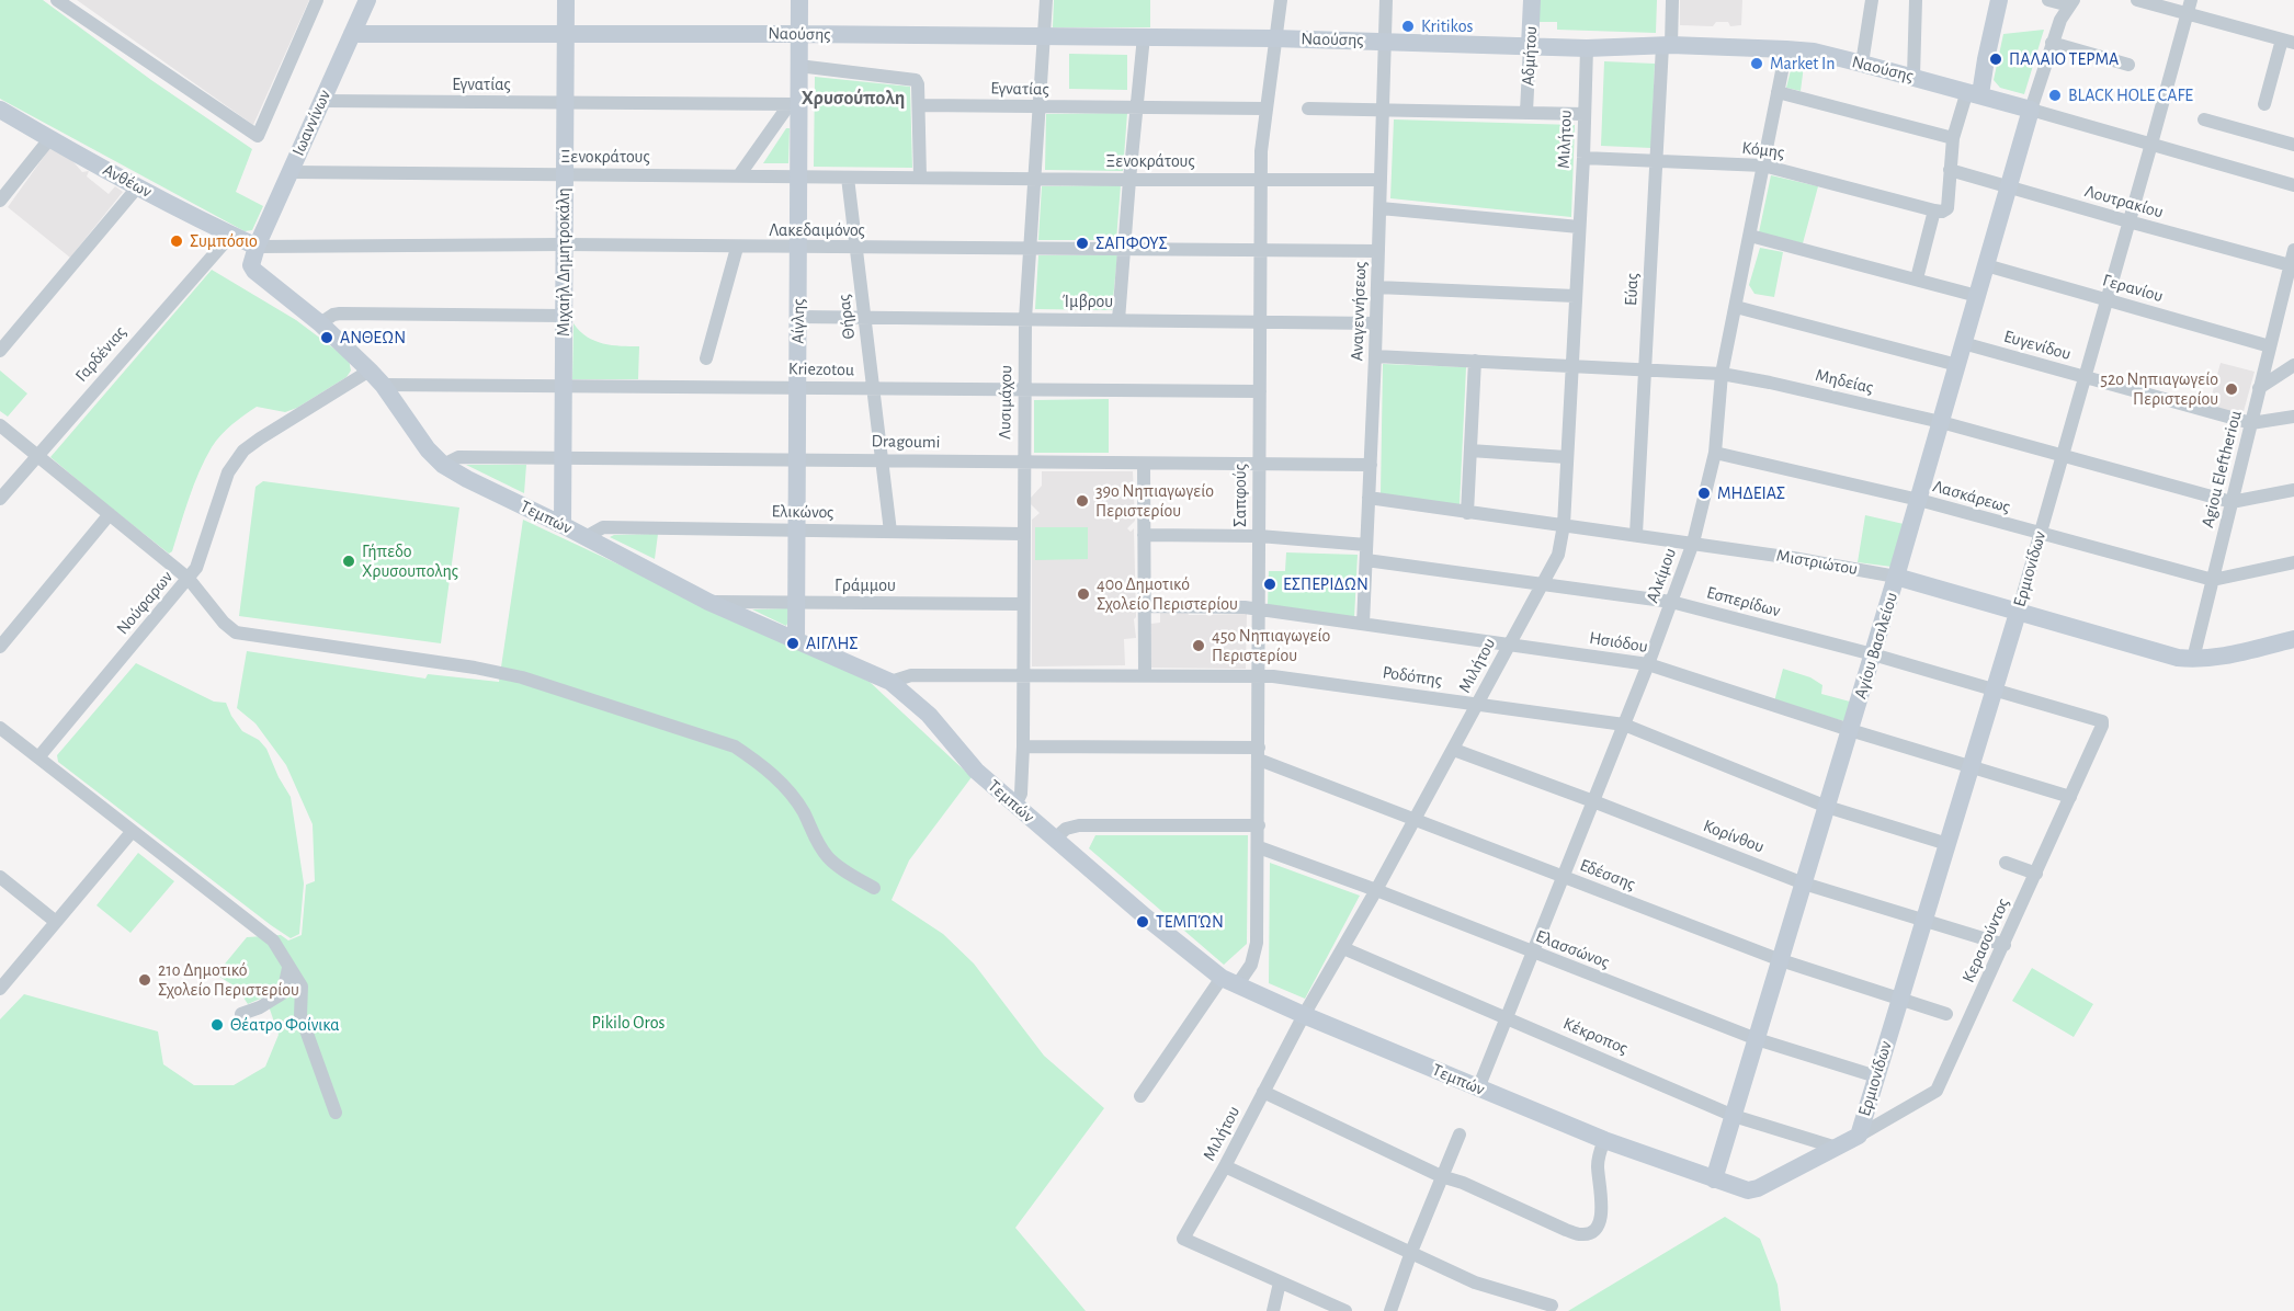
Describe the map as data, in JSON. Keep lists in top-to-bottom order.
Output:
{
  "streets": {
    "street": [
      "Ναούσης",
      "Αδμήτου",
      "Εγνατίας",
      "Ιωαννίνων",
      "Μιλήτου",
      "Κόμης",
      "Ξενοκράτους",
      "Ανθέων",
      "Λουτρακίου",
      "Λακεδαιμόνος",
      "Μιχαήλ Δημητροκάλη",
      "Γερανίου",
      "Εύας",
      "Ίμβρου",
      "Αναγεννήσεως",
      "Θήρας",
      "Αίγλης",
      "Ευγενίδου",
      "Γαρδένιας",
      "Kriezotou",
      "Μηδείας",
      "Λυσιμάχου",
      "Dragoumi",
      "Agiou Eleftheriou",
      "Σαπφούς",
      "Λασκάρεως",
      "Ελικώνος",
      "Τεμπών",
      "Μιστριώτου",
      "Ερμιονίδων",
      "Αλκίμου",
      "Γράμμου",
      "Εσπερίδων",
      "Νούφαρων",
      "Ησιόδου",
      "Αγίου Βασιλείου",
      "Ροδόπης",
      "Κορίνθου",
      "Εδέσσης",
      "Κερασούντος",
      "Ελασσώνος",
      "Κέκροπος"
    ]
  },
  "crossings": [
    ["Ναούσης", "Αδμήτου"],
    ["Ναούσης", "Ιωαννίνων"],
    ["Ναούσης", "Μιλήτου"],
    ["Ναούσης", "Μιχαήλ Δημητροκάλη"],
    ["Ναούσης", "Εύας"],
    ["Ναούσης", "Αναγεννήσεως"],
    ["Ναούσης", "Αίγλης"],
    ["Ναούσης", "Λυσιμάχου"],
    ["Ναούσης", "Σαπφούς"],
    ["Ναούσης", "Ερμιονίδων"],
    ["Ναούσης", "Αλκίμου"],
    ["Ναούσης", "Αγίου Βασιλείου"],
    ["Εγνατίας", "Ιωαννίνων"],
    ["Εγνατίας", "Μιχαήλ Δημητροκάλη"],
    ["Εγνατίας", "Αίγλης"],
    ["Εγνατίας", "Λυσιμάχου"],
    ["Εγνατίας", "Σαπφούς"],
    ["Ιωαννίνων", "Ξενοκράτους"],
    ["Ιωαννίνων", "Ανθέων"],
    ["Ιωαννίνων", "Λακεδαιμόνος"],
    ["Ιωαννίνων", "Τεμπών"],
    ["Μιλήτου", "Κόμης"],
    ["Μιλήτου", "Μηδείας"],
    ["Μιλήτου", "Τεμπών"],
    ["Μιλήτου", "Μιστριώτου"],
    ["Μιλήτου", "Εσπερίδων"],
    ["Μιλήτου", "Ησιόδου"],
    ["Μιλήτου", "Ροδόπης"],
    ["Μιλήτου", "Κορίνθου"],
    ["Μιλήτου", "Εδέσσης"],
    ["Μιλήτου", "Ελασσώνος"],
    ["Μιλήτου", "Κέκροπος"],
    ["Κόμης", "Εύας"],
    ["Κόμης", "Αλκίμου"],
    ["Ξενοκράτους", "Μιχαήλ Δημητροκάλη"],
    ["Ξενοκράτους", "Αναγεννήσεως"],
    ["Ξενοκράτους", "Θήρας"],
    ["Ξενοκράτους", "Αίγλης"],
    ["Ξενοκράτους", "Λυσιμάχου"],
    ["Ξενοκράτους", "Σαπφούς"],
    ["Ανθέων", "Λακεδαιμόνος"],
    ["Ανθέων", "Γαρδένιας"],
    ["Ανθέων", "Τεμπών"],
    ["Λουτρακίου", "Agiou Eleftheriou"],
    ["Λουτρακίου", "Ερμιονίδων"],
    ["Λουτρακίου", "Αγίου Βασιλείου"],
    ["Λακεδαιμόνος", "Μιχαήλ Δημητροκάλη"],
    ["Λακεδαιμόνος", "Αναγεννήσεως"],
    ["Λακεδαιμόνος", "Θήρας"],
    ["Λακεδαιμόνος", "Αίγλης"],
    ["Λακεδαιμόνος", "Λυσιμάχου"],
    ["Λακεδαιμόνος", "Σαπφούς"],
    ["Λακεδαιμόνος", "Τεμπών"],
    ["Μιχαήλ Δημητροκάλη", "Kriezotou"],
    ["Μιχαήλ Δημητροκάλη", "Dragoumi"],
    ["Μιχαήλ Δημητροκάλη", "Τεμπών"],
    ["Γερανίου", "Agiou Eleftheriou"],
    ["Γερανίου", "Ερμιονίδων"],
    ["Γερανίου", "Αγίου Βασιλείου"],
    ["Εύας", "Μηδείας"],
    ["Εύας", "Μιστριώτου"],
    ["Ίμβρου", "Αναγεννήσεως"],
    ["Ίμβρου", "Θήρας"],
    ["Ίμβρου", "Αίγλης"],
    ["Ίμβρου", "Λυσιμάχου"],
    ["Ίμβρου", "Σαπφούς"],
    ["Αναγεννήσεως", "Μηδείας"],
    ["Αναγεννήσεως", "Dragoumi"],
    ["Αναγεννήσεως", "Μιστριώτου"],
    ["Αναγεννήσεως", "Εσπερίδων"],
    ["Αναγεννήσεως", "Ησιόδου"],
    ["Θήρας", "Kriezotou"],
    ["Θήρας", "Dragoumi"],
    ["Θήρας", "Ελικώνος"],
    ["Αίγλης", "Kriezotou"],
    ["Αίγλης", "Dragoumi"],
    ["Αίγλης", "Ελικώνος"],
    ["Αίγλης", "Τεμπών"],
    ["Αίγλης", "Γράμμου"],
    ["Ευγενίδου", "Agiou Eleftheriou"],
    ["Ευγενίδου", "Ερμιονίδων"],
    ["Ευγενίδου", "Αγίου Βασιλείου"],
    ["Kriezotou", "Λυσιμάχου"],
    ["Kriezotou", "Σαπφούς"],
    ["Kriezotou", "Τεμπών"],
    ["Μηδείας", "Agiou Eleftheriou"],
    ["Μηδείας", "Ερμιονίδων"],
    ["Μηδείας", "Αλκίμου"],
    ["Μηδείας", "Αγίου Βασιλείου"],
    ["Λυσιμάχου", "Dragoumi"],
    ["Λυσιμάχου", "Ελικώνος"],
    ["Λυσιμάχου", "Τεμπών"],
    ["Λυσιμάχου", "Γράμμου"],
    ["Λυσιμάχου", "Ροδόπης"],
    ["Λυσιμάχου", "Εδέσσης"],
    ["Dragoumi", "Σαπφούς"],
    ["Dragoumi", "Τεμπών"],
    ["Agiou Eleftheriou", "Λασκάρεως"],
    ["Agiou Eleftheriou", "Μιστριώτου"],
    ["Σαπφούς", "Τεμπών"],
    ["Σαπφούς", "Ησιόδου"],
    ["Σαπφούς", "Ροδόπης"],
    ["Σαπφούς", "Εδέσσης"],
    ["Σαπφούς", "Ελασσώνος"],
    ["Λασκάρεως", "Ερμιονίδων"],
    ["Λασκάρεως", "Αλκίμου"],
    ["Λασκάρεως", "Αγίου Βασιλείου"],
    ["Ελικώνος", "Τεμπών"],
    ["Τεμπών", "Ερμιονίδων"],
    ["Τεμπών", "Αλκίμου"],
    ["Τεμπών", "Γράμμου"],
    ["Τεμπών", "Νούφαρων"],
    ["Τεμπών", "Αγίου Βασιλείου"],
    ["Τεμπών", "Ροδόπης"],
    ["Τεμπών", "Κερασούντος"],
    ["Τεμπών", "Κέκροπος"],
    ["Μιστριώτου", "Ερμιονίδων"],
    ["Μιστριώτου", "Αλκίμου"],
    ["Μιστριώτου", "Αγίου Βασιλείου"],
    ["Ερμιονίδων", "Εσπερίδων"],
    ["Ερμιονίδων", "Ησιόδου"],
    ["Ερμιονίδων", "Ροδόπης"],
    ["Ερμιονίδων", "Κορίνθου"],
    ["Ερμιονίδων", "Εδέσσης"],
    ["Ερμιονίδων", "Κερασούντος"],
    ["Ερμιονίδων", "Ελασσώνος"],
    ["Αλκίμου", "Εσπερίδων"],
    ["Αλκίμου", "Ησιόδου"],
    ["Αλκίμου", "Ροδόπης"],
    ["Αλκίμου", "Κορίνθου"],
    ["Αλκίμου", "Εδέσσης"],
    ["Αλκίμου", "Ελασσώνος"],
    ["Αλκίμου", "Κέκροπος"],
    ["Εσπερίδων", "Αγίου Βασιλείου"],
    ["Εσπερίδων", "Κερασούντος"],
    ["Ησιόδου", "Αγίου Βασιλείου"],
    ["Ησιόδου", "Κερασούντος"],
    ["Αγίου Βασιλείου", "Ροδόπης"],
    ["Αγίου Βασιλείου", "Κορίνθου"],
    ["Αγίου Βασιλείου", "Εδέσσης"],
    ["Αγίου Βασιλείου", "Ελασσώνος"],
    ["Αγίου Βασιλείου", "Κέκροπος"],
    ["Κορίνθου", "Κερασούντος"]
  ],
  "districts": ["Χρυσούπολη"],
  "parks": ["Pikilo Oros"],
  "places": [
    "Kritikos",
    "ΠΑΛΑΙΟ ΤΕΡΜΑ",
    "Market In",
    "BLACK HOLE CAFE",
    "Συμπόσιο",
    "ΣΑΠΦΟΥΣ",
    "ΑΝΘΕΩΝ",
    "52ο Νηπιαγωγείο Περιστερίου",
    "ΜΗΔΕΙΑΣ",
    "39ο Νηπιαγωγείο Περιστερίου",
    "Γήπεδο Χρυσουπολης",
    "ΕΣΠΕΡΙΔΩΝ",
    "40ο Δημοτικό Σχολείο Περιστερίου",
    "ΑΙΓΛΗΣ",
    "45ο Νηπιαγωγείο Περιστερίου",
    "ΤΕΜΠΏΝ",
    "21ο Δημοτικό Σχολείο Περιστερίου",
    "Θέατρο Φοίνικα"
  ]
}
